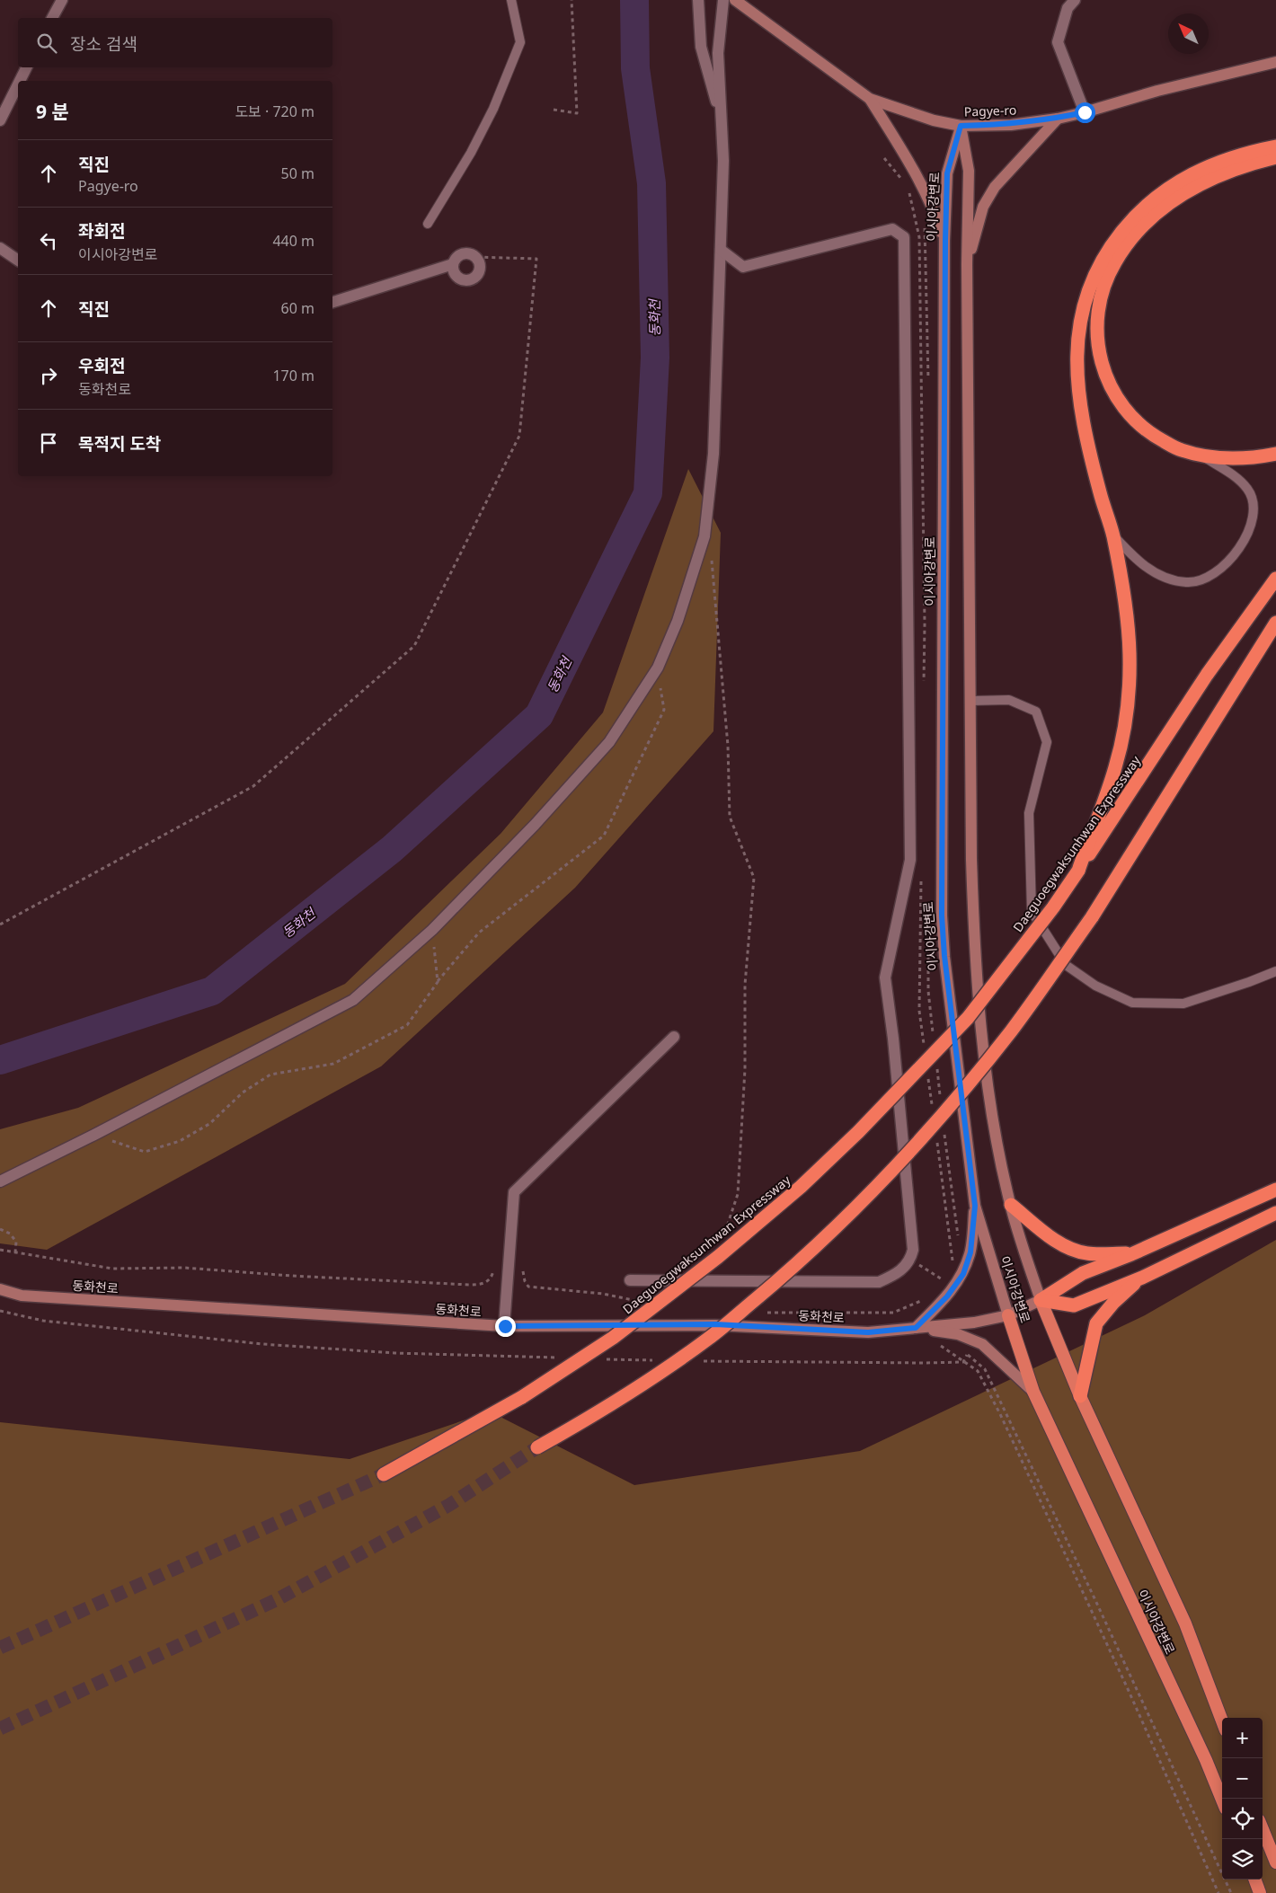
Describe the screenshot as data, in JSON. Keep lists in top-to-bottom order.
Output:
{
  "streets": {
    "highway": ["이시아강변로", "Daeguoegwaksunhwan Expressway"],
    "main road": ["Pagye-ro", "동화천로"]
  },
  "crossings": [
    ["Pagye-ro", "이시아강변로"]
  ],
  "water": ["동화천"],
  "north": "top left",
  "page": {
    "search": "장소 검색",
    "heading": ["9 분", "도보 · 720 m"],
    "list": [
      ["직진", "Pagye-ro", "50 m"],
      ["좌회전", "이시아강변로", "440 m"],
      ["직진", "60 m"],
      ["우회전", "동화천로", "170 m"],
      "목적지 도착"
    ],
    "map_buttons": ["+", "−"]
  }
}
